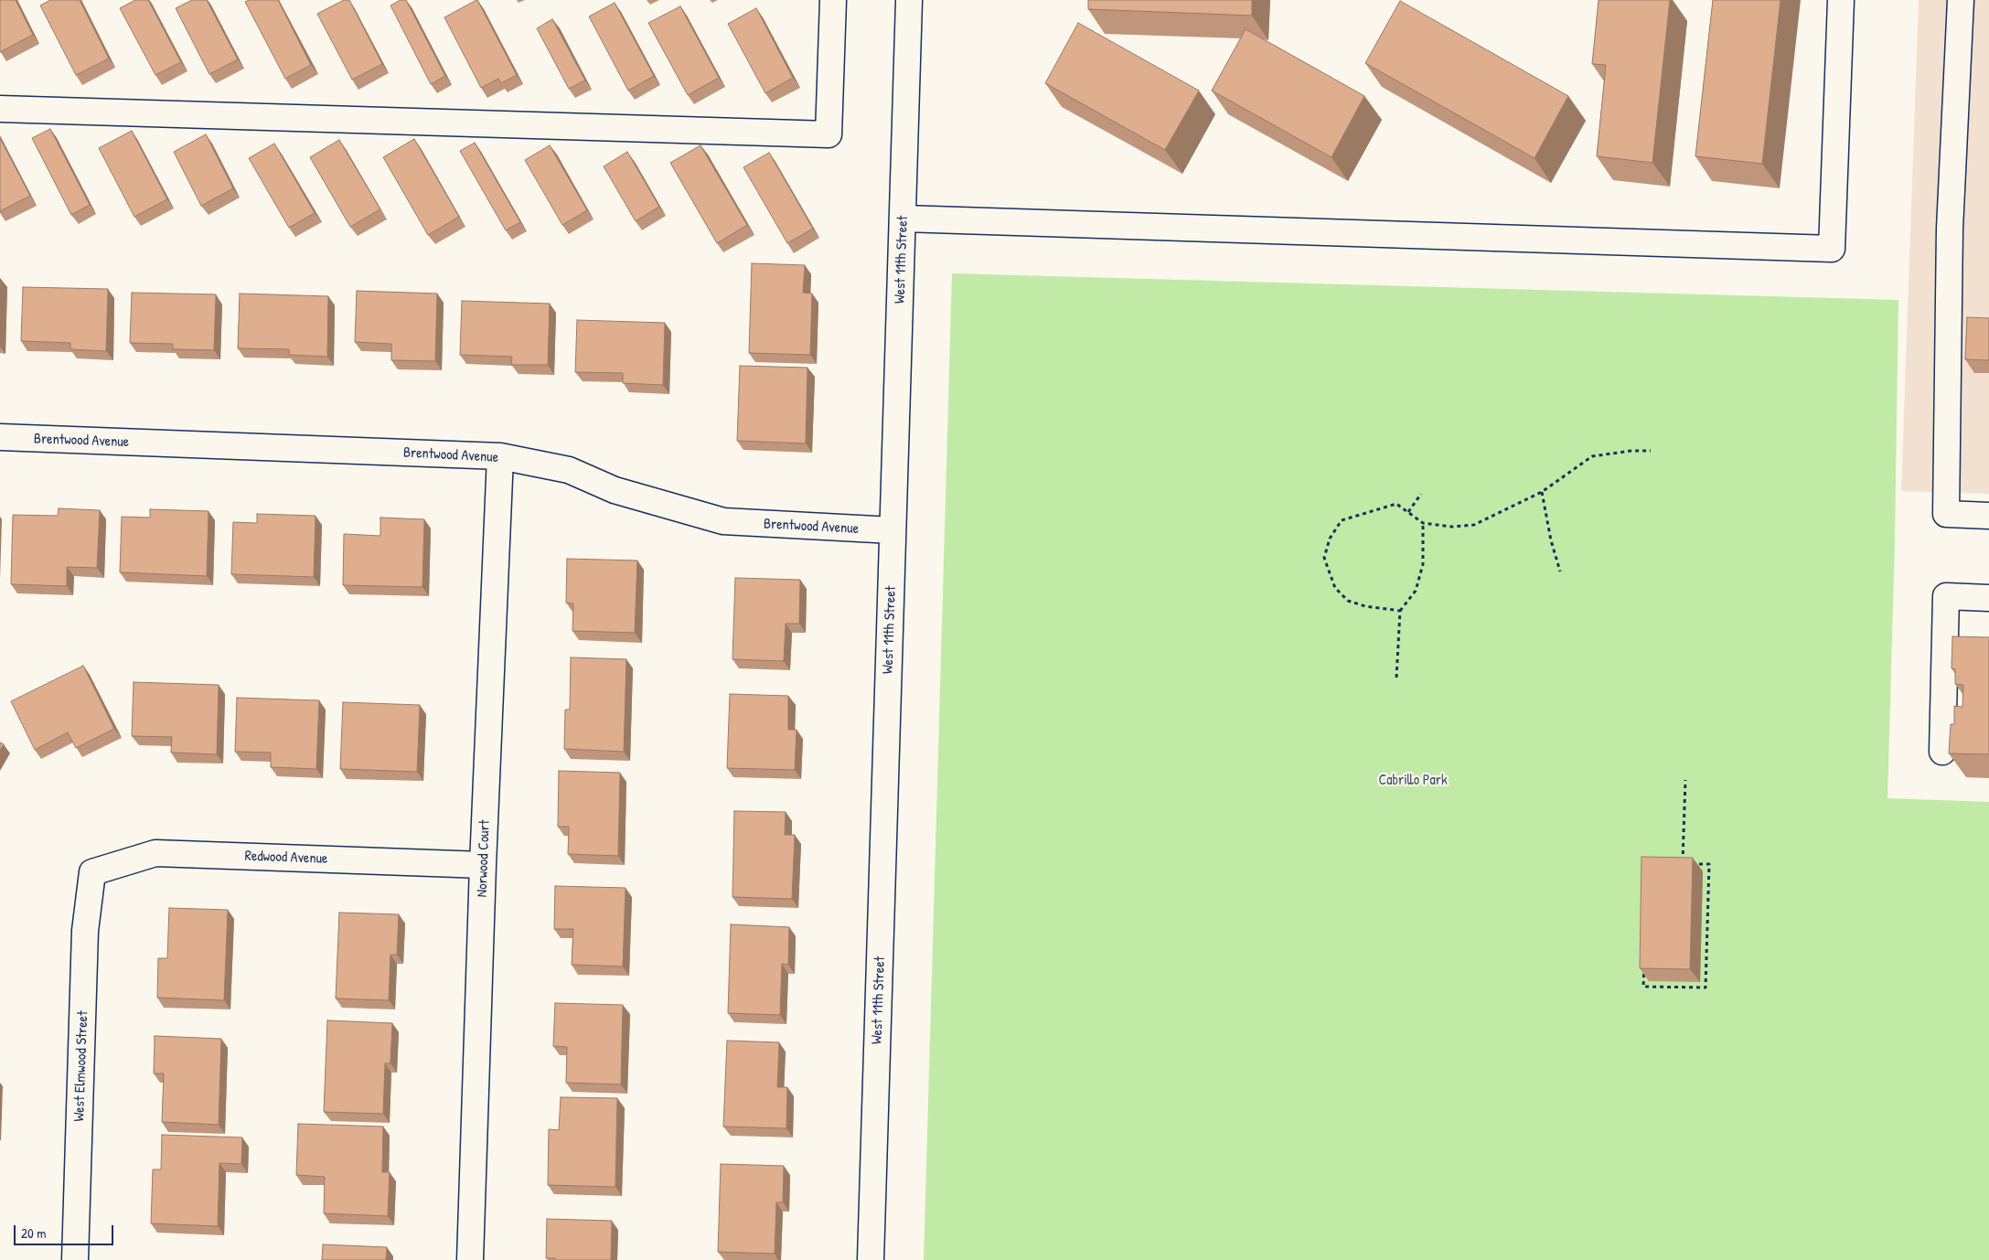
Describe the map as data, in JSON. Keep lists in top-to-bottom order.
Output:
{
  "streets": {
    "street": [
      "West 11th Street",
      "Brentwood Avenue",
      "Redwood Avenue",
      "Norwood Court",
      "West Elmwood Street"
    ]
  },
  "crossings": [
    ["West 11th Street", "Brentwood Avenue"],
    ["Brentwood Avenue", "Norwood Court"],
    ["Redwood Avenue", "Norwood Court"],
    ["Redwood Avenue", "West Elmwood Street"]
  ],
  "parks": ["Cabrillo Park"],
  "scale_bar": "20 m"
}
